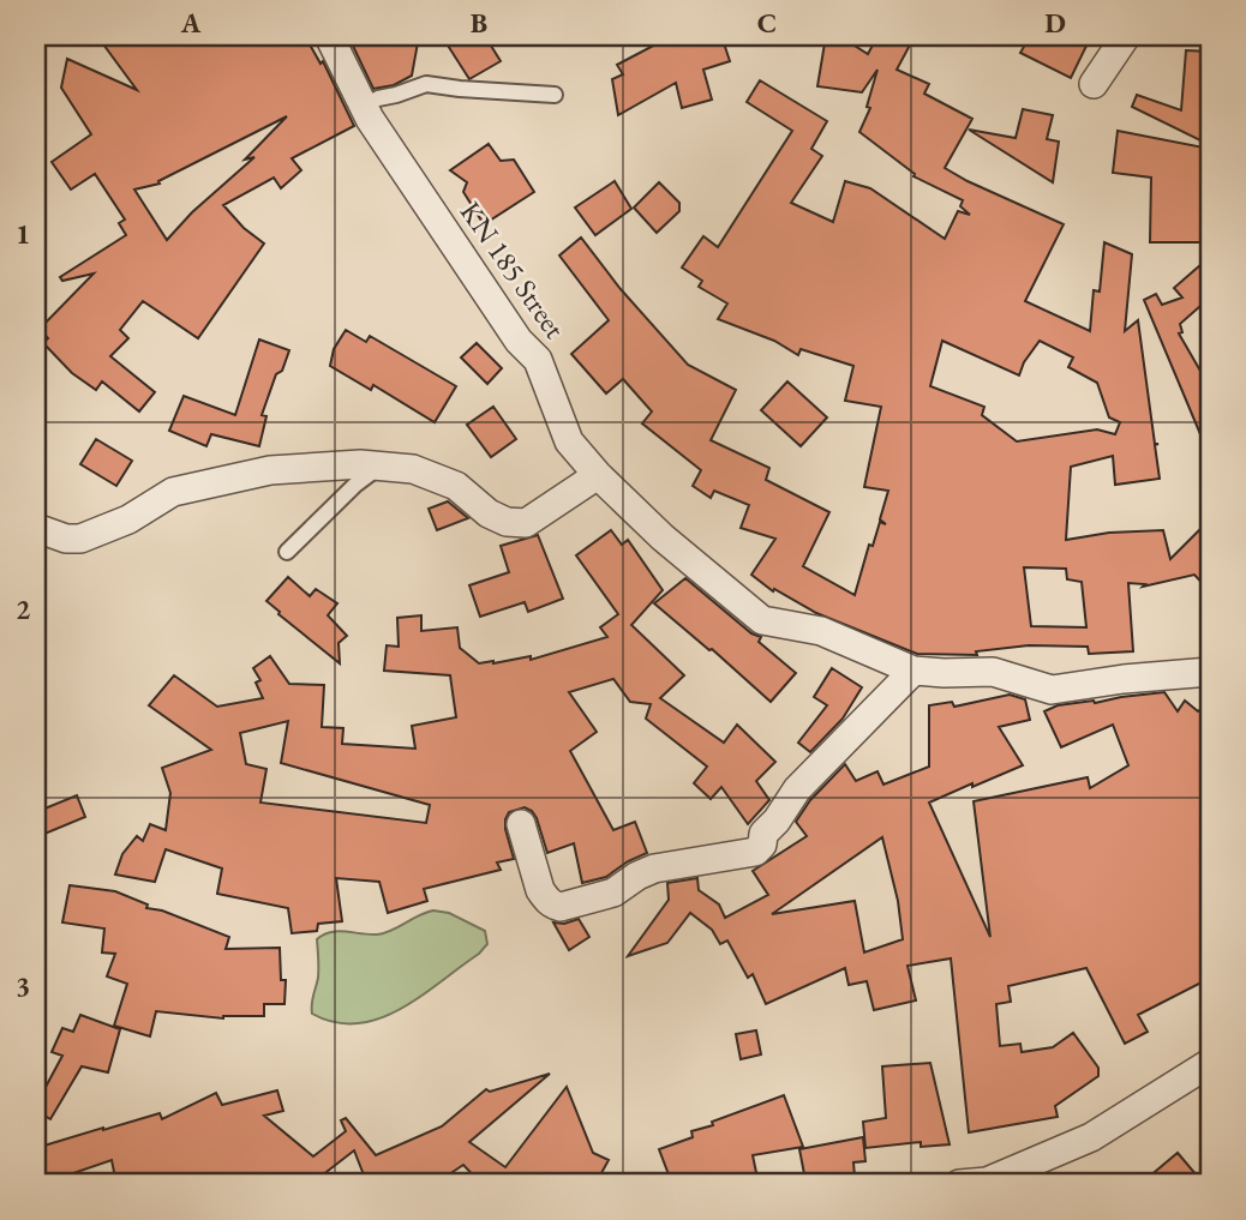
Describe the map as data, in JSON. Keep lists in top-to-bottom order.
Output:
{
  "streets": {
    "street": ["KN 185 Street"]
  },
  "grid": {
    "columns": [
      "A",
      "B",
      "C",
      "D"
    ],
    "rows": ["1", "2", "3"]
  }
}
